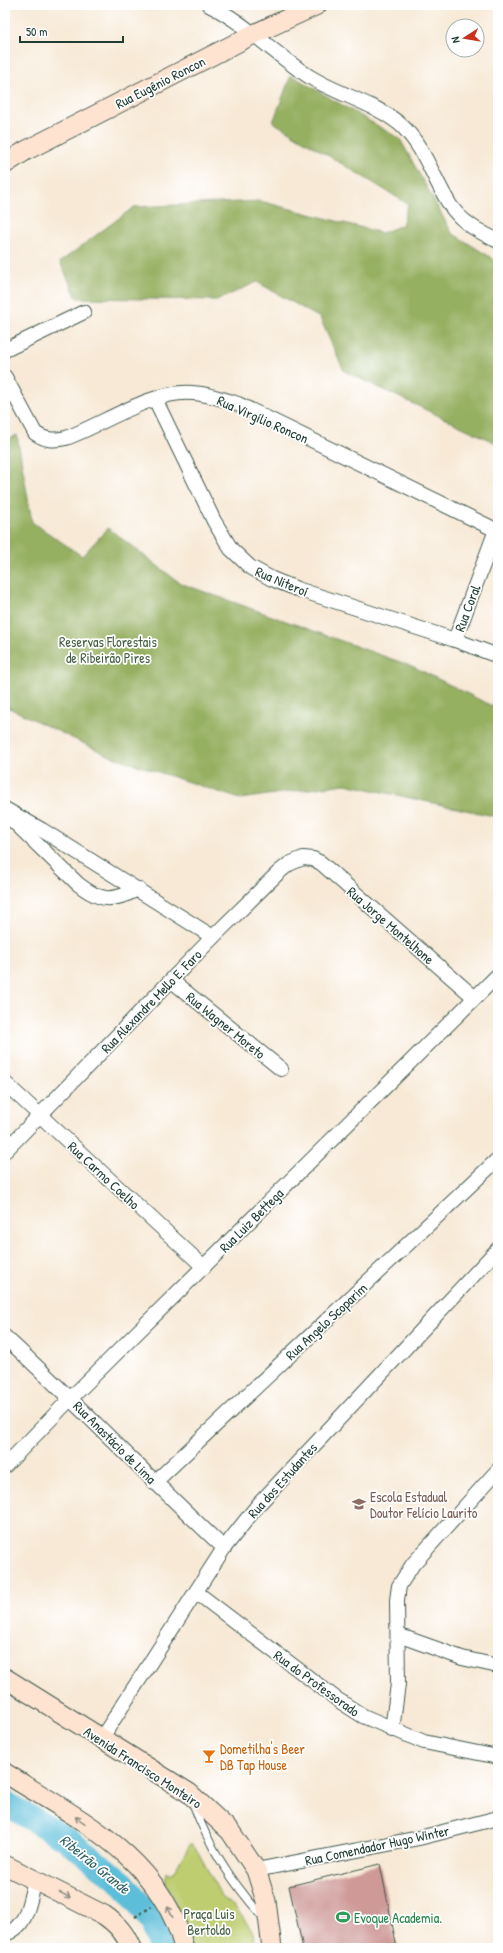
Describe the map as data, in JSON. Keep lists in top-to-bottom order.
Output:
{
  "streets": {
    "main road": ["Rua Eugênio Roncon", "Avenida Francisco Monteiro"],
    "street": [
      "Rua Virgílio Roncon",
      "Rua Niteroí",
      "Rua Coral",
      "Rua Jorge Montelhone",
      "Rua Alexandre Mello E. Faro",
      "Rua Wagner Moreto",
      "Rua Carmo Coelho",
      "Rua Luiz Bettega",
      "Rua Angelo Scoparim",
      "Rua Anastácio de Lima",
      "Rua dos Estudantes",
      "Rua do Professorado",
      "Rua Comendador Hugo Winter"
    ]
  },
  "crossings": [
    ["Rua Virgílio Roncon", "Rua Niteroí"],
    ["Rua Virgílio Roncon", "Rua Coral"],
    ["Rua Niteroí", "Rua Coral"],
    ["Rua Jorge Montelhone", "Rua Alexandre Mello E. Faro"],
    ["Rua Jorge Montelhone", "Rua Luiz Bettega"],
    ["Rua Alexandre Mello E. Faro", "Rua Wagner Moreto"],
    ["Rua Alexandre Mello E. Faro", "Rua Carmo Coelho"],
    ["Rua Carmo Coelho", "Rua Luiz Bettega"],
    ["Rua Luiz Bettega", "Rua Anastácio de Lima"],
    ["Rua Angelo Scoparim", "Rua Anastácio de Lima"],
    ["Rua Anastácio de Lima", "Rua dos Estudantes"],
    ["Rua dos Estudantes", "Rua do Professorado"],
    ["Rua dos Estudantes", "Avenida Francisco Monteiro"],
    ["Avenida Francisco Monteiro", "Rua Comendador Hugo Winter"]
  ],
  "water": ["Ribeirão Grande"],
  "parks": ["Reservas Florestais de Ribeirão Pires", "Praça Luis Bertoldo"],
  "places": {
    "school or university": ["Escola Estadual Doutor Felício Laurito"],
    "bar": ["Dometilha's Beer DB Tap House"],
    "sports": ["Evoque Academia."]
  },
  "scale_bar": "50 m",
  "north": "left"
}
